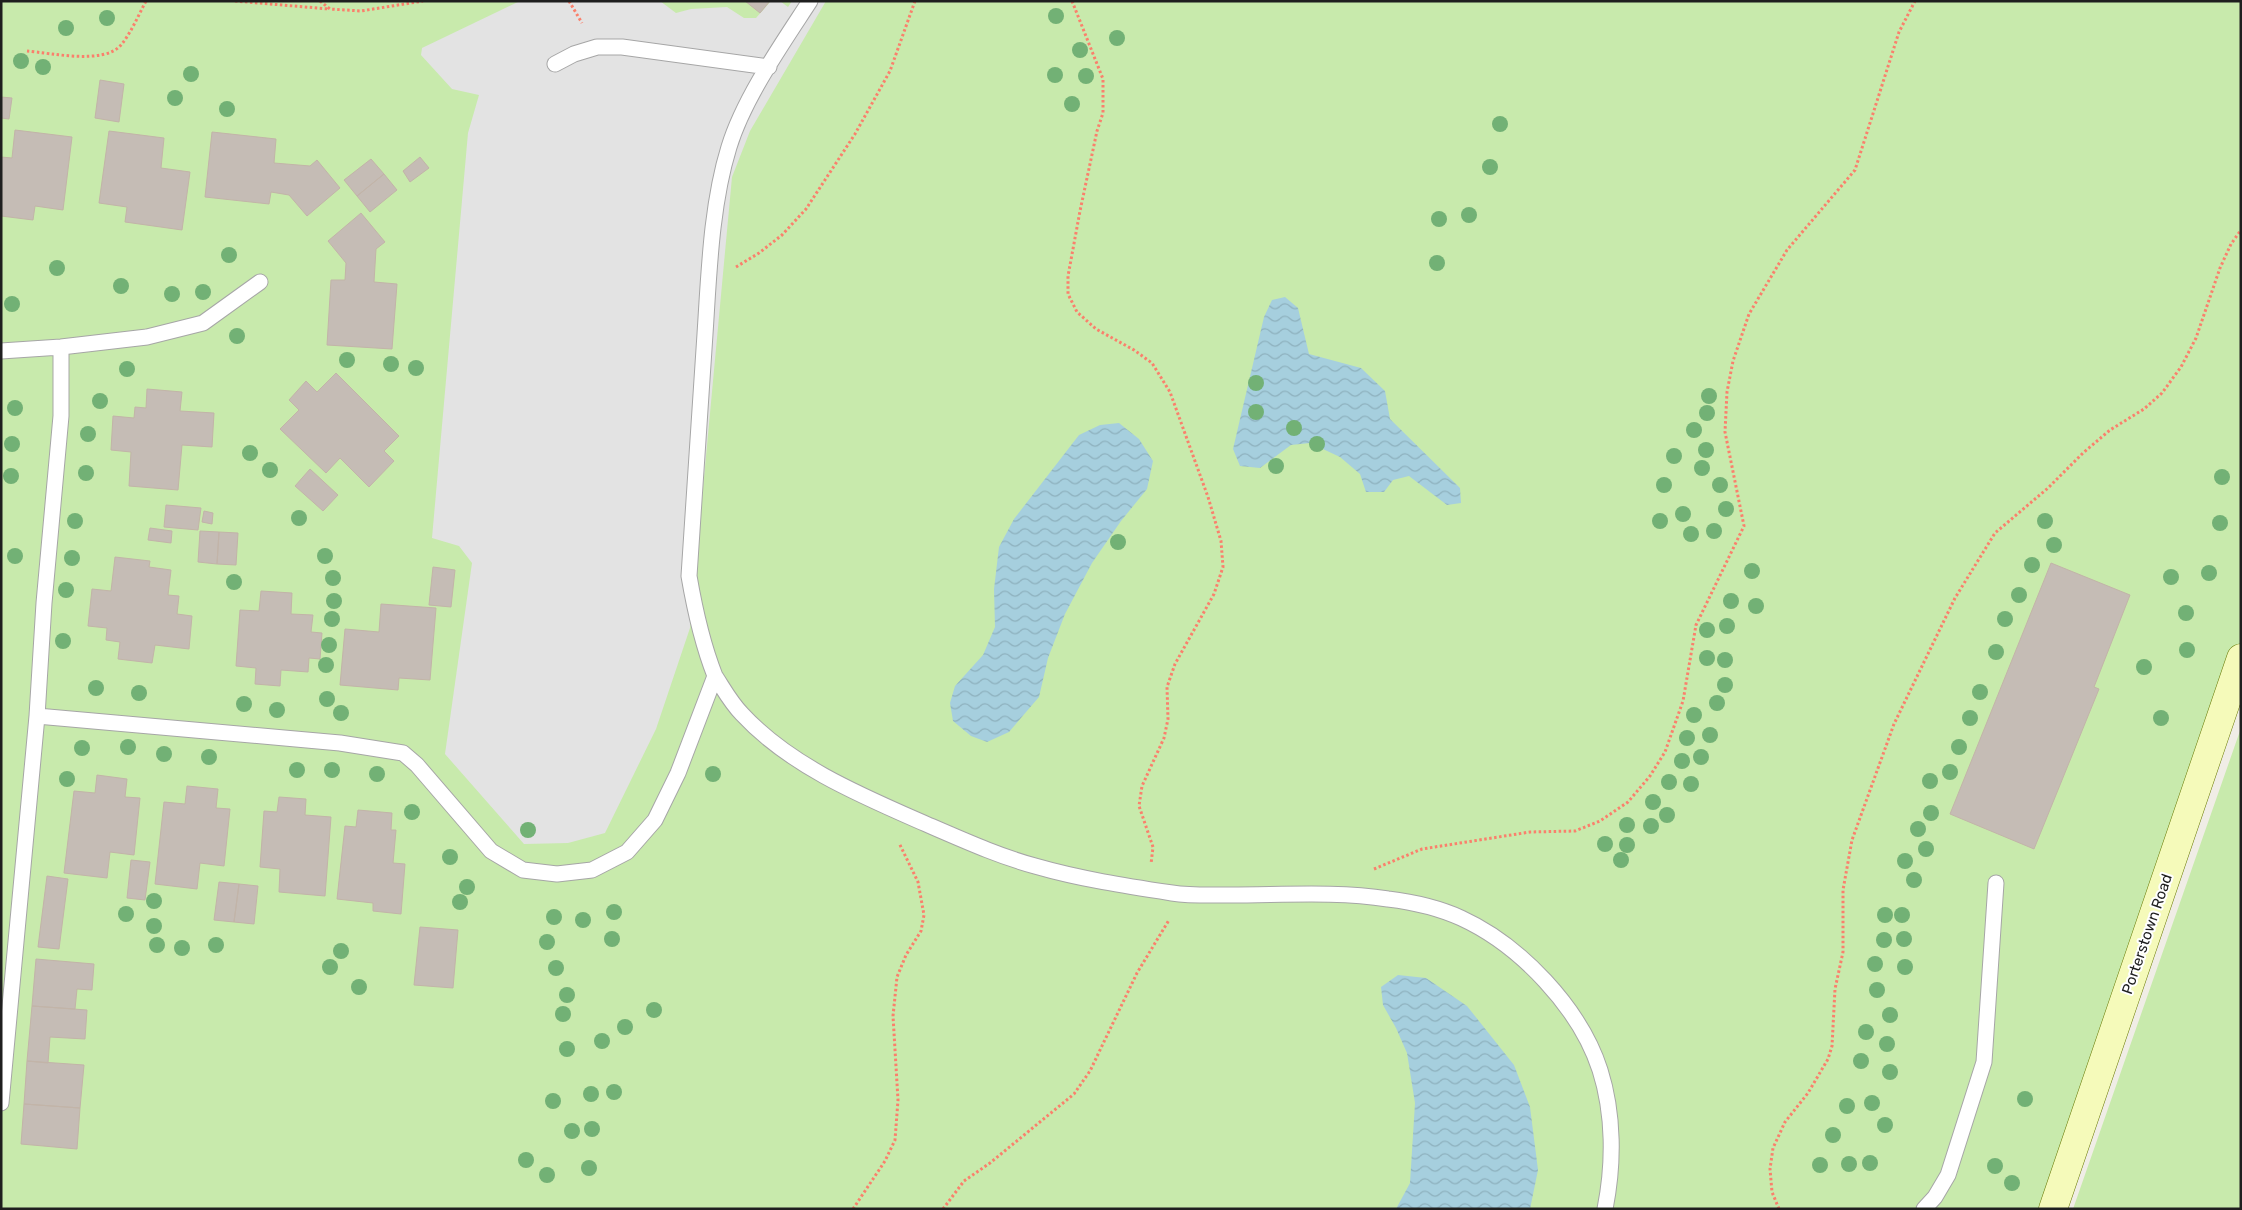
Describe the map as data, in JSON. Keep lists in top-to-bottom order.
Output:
{
  "streets": {
    "street": ["Porterstown Road"]
  }
}
